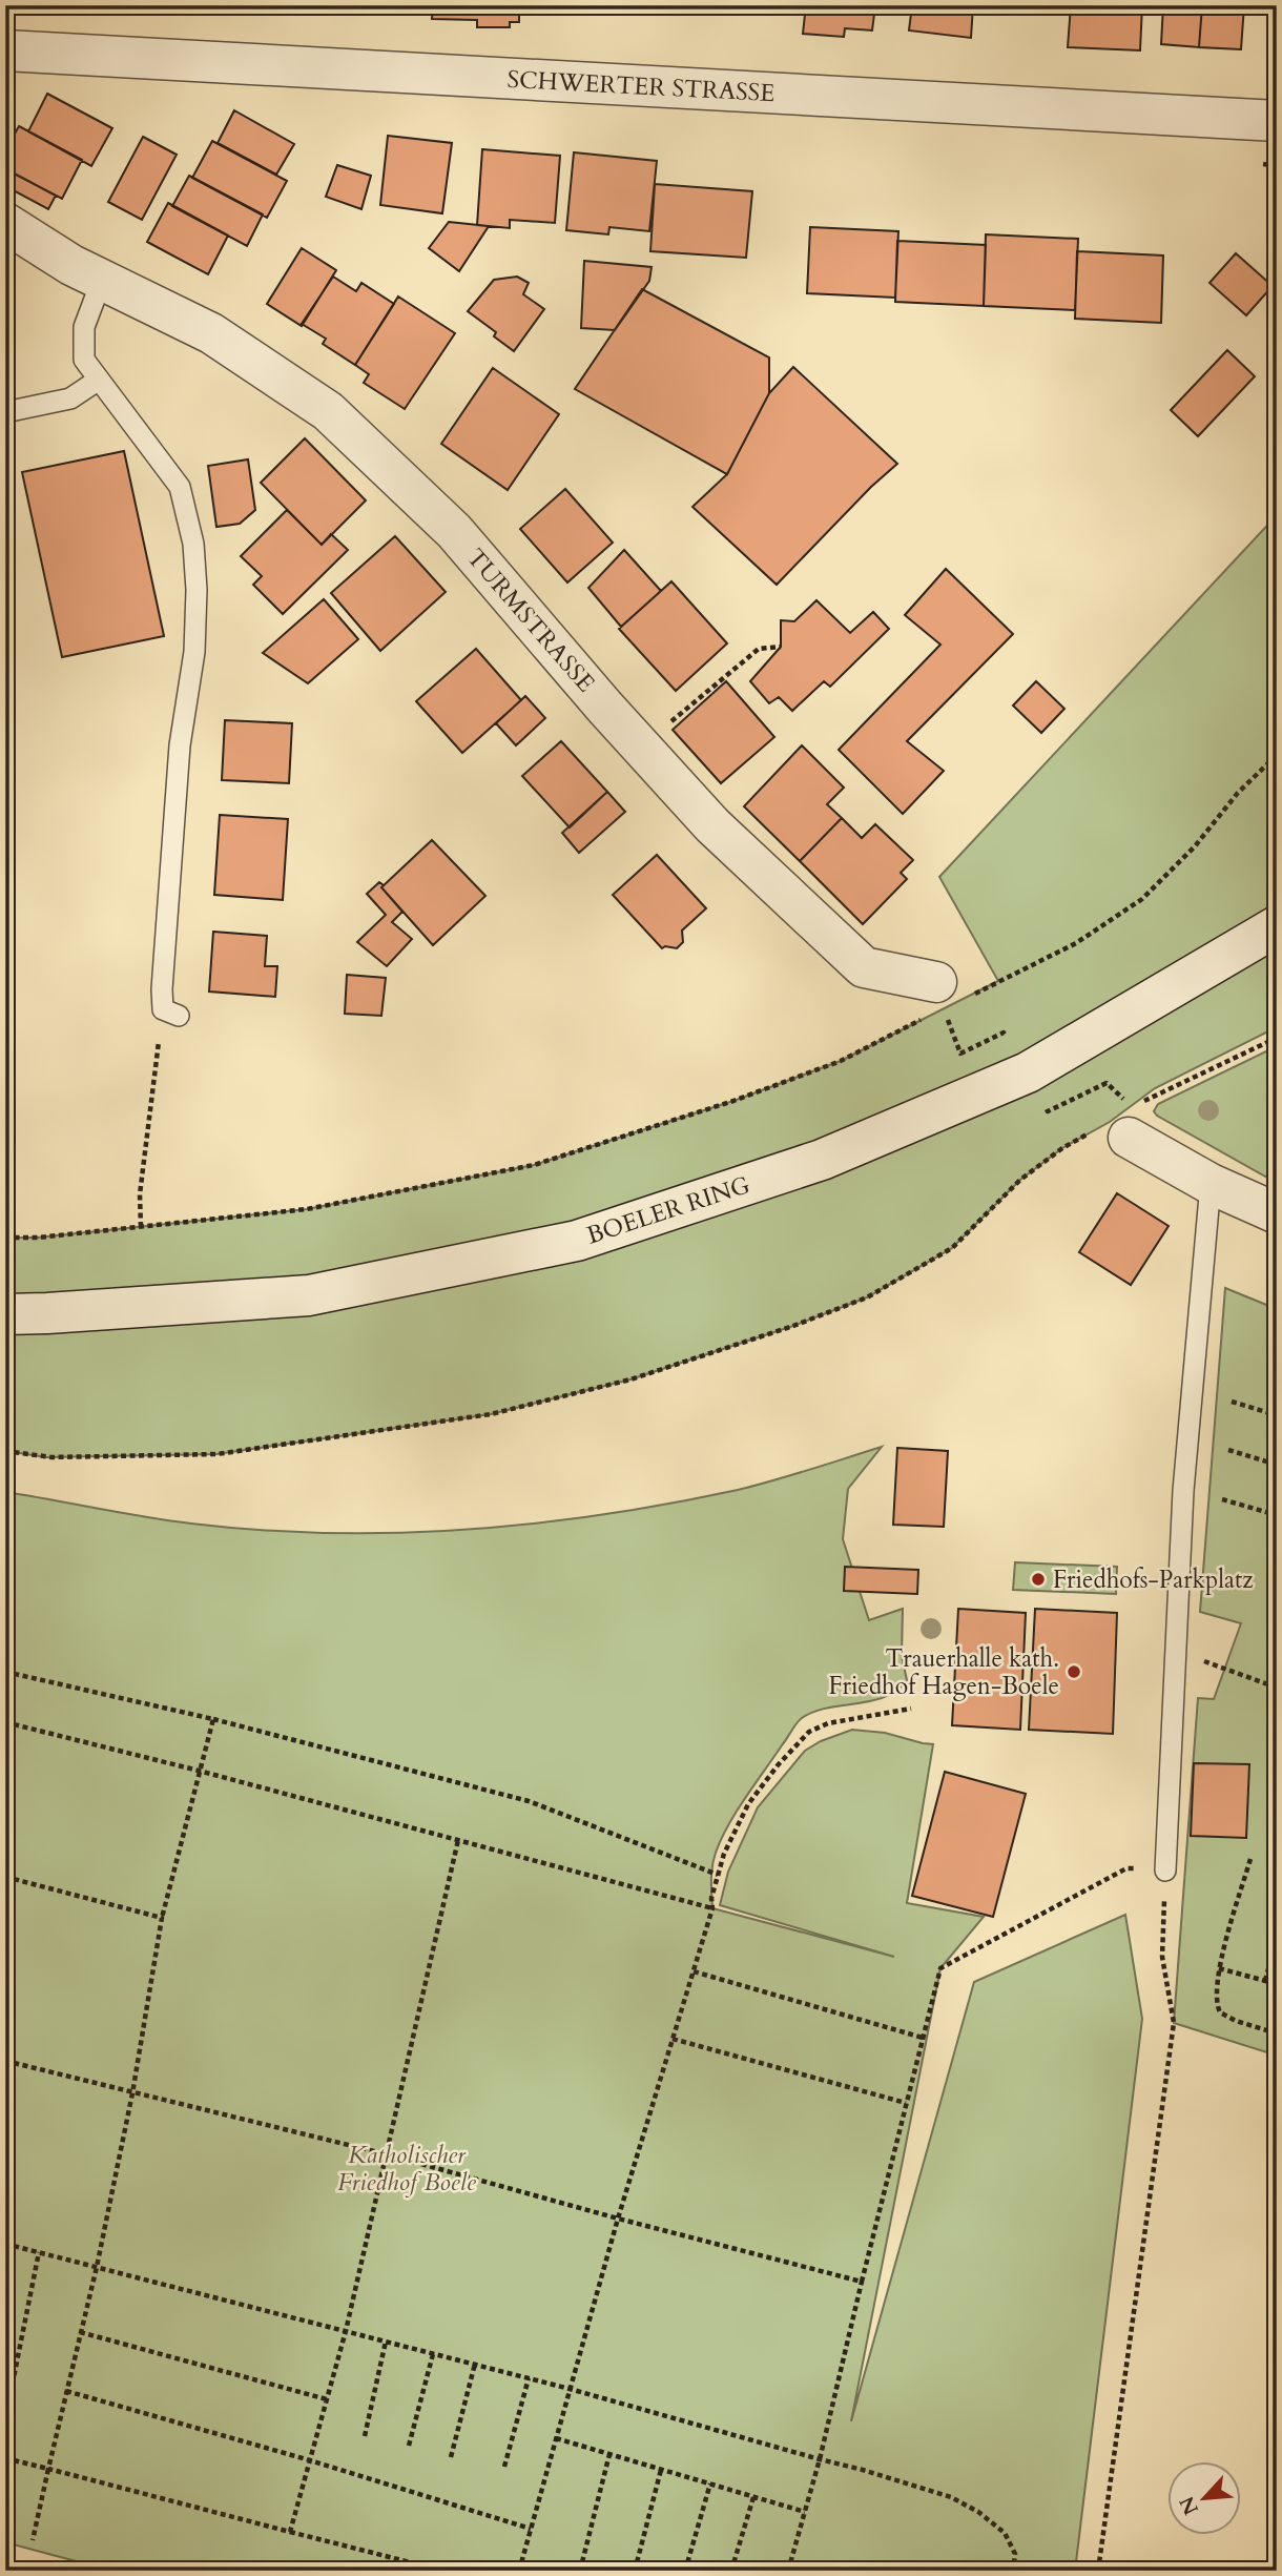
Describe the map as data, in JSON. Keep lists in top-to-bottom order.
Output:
{
  "streets": {
    "street": ["SCHWERTER STRASSE", "TURMSTRASSE", "BOELER RING"]
  },
  "parks": ["Katholischer Friedhof Boele"],
  "places": ["Friedhofs-Parkplatz", "Trauerhalle kath. Friedhof Hagen-Boele"],
  "north": "bottom left"
}
